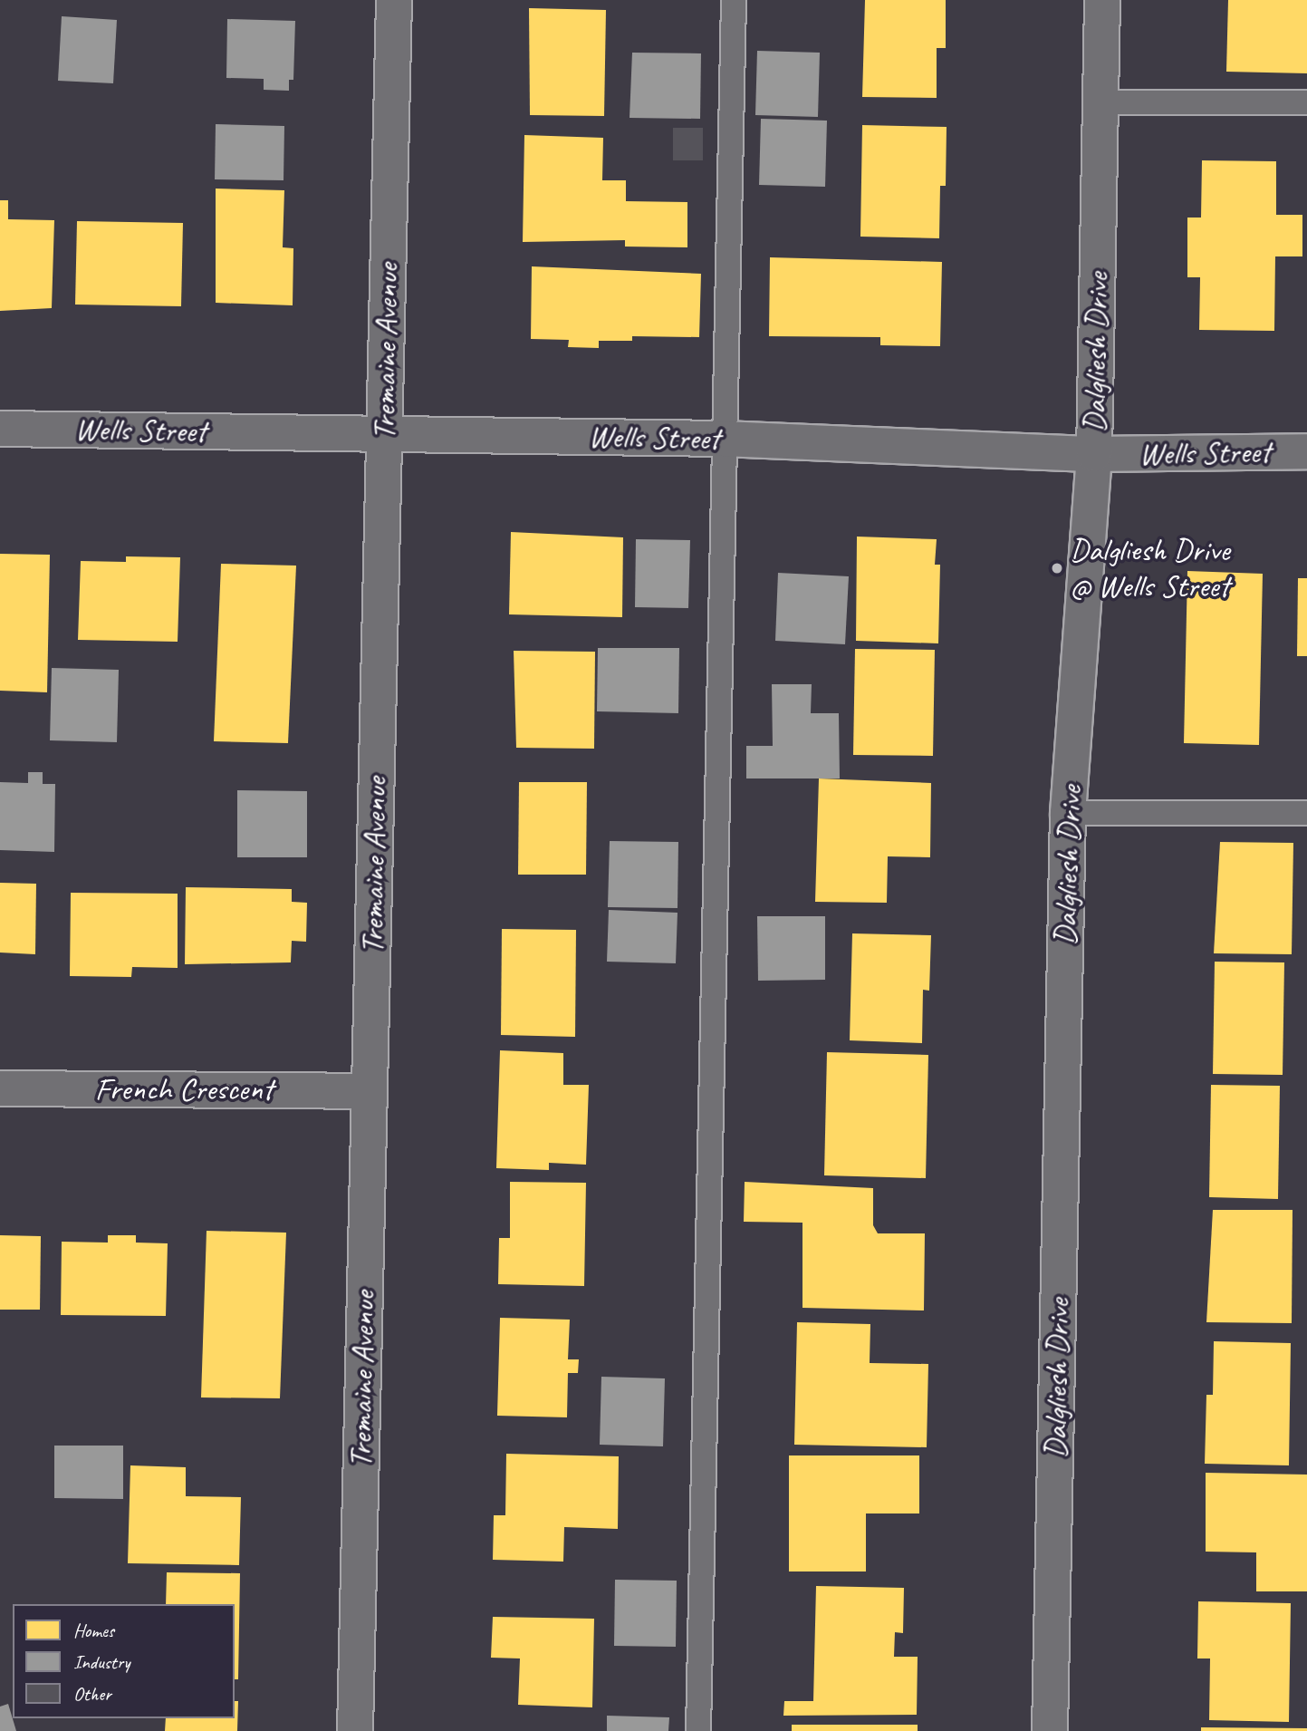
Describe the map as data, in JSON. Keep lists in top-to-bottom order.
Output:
{
  "streets": {
    "street": [
      "Tremaine Avenue",
      "Dalgliesh Drive",
      "Wells Street",
      "French Crescent"
    ]
  },
  "crossings": [
    ["Tremaine Avenue", "Wells Street"],
    ["Tremaine Avenue", "French Crescent"],
    ["Dalgliesh Drive", "Wells Street"]
  ],
  "places": ["Dalgliesh Drive @ Wells Street"],
  "legend": ["Homes", "Industry", "Other"]
}
